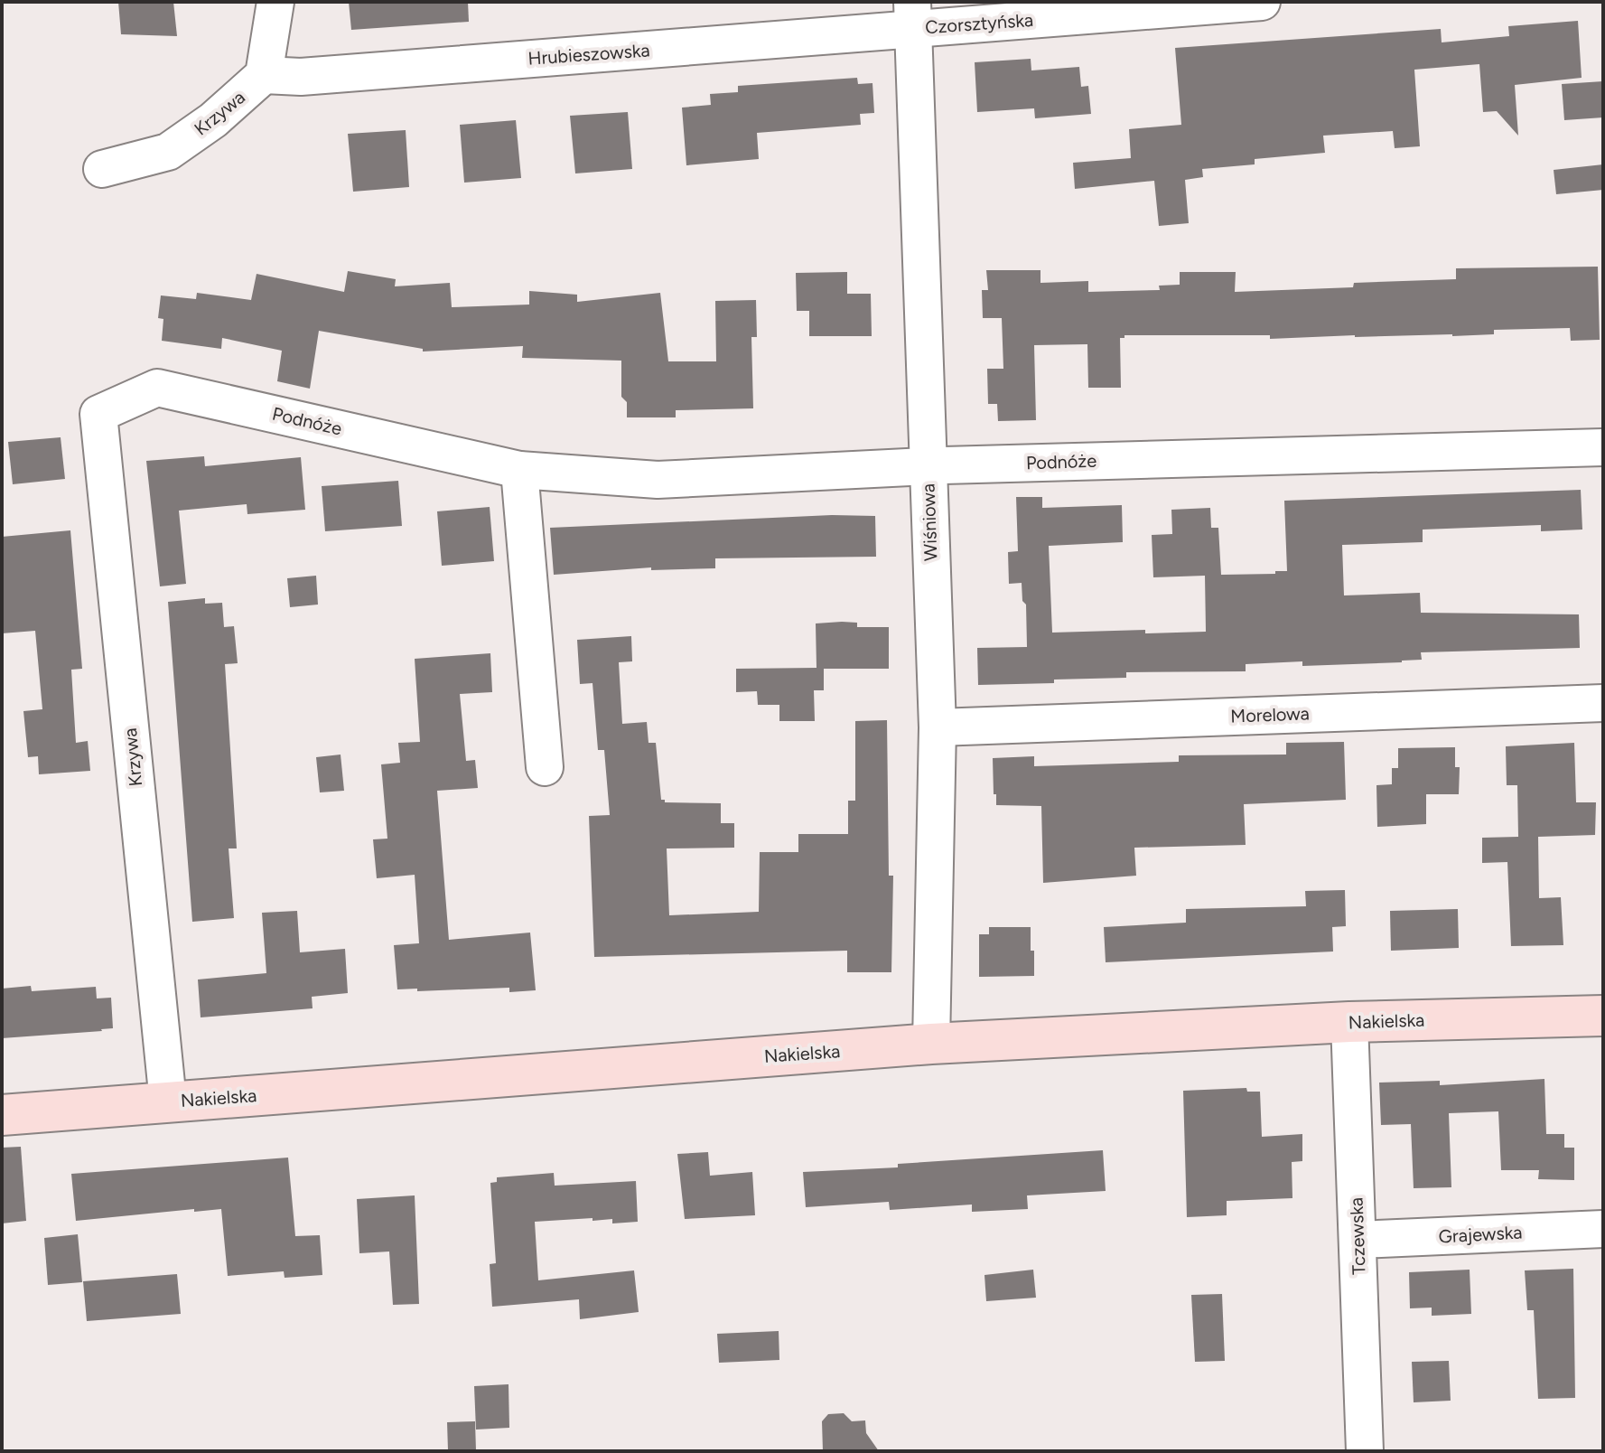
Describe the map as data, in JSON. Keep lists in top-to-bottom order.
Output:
{
  "streets": {
    "main road": ["Nakielska"],
    "street": [
      "Czorsztyńska",
      "Hrubieszowska",
      "Krzywa",
      "Podnóże",
      "Wiśniowa",
      "Morelowa",
      "Grajewska",
      "Tczewska"
    ]
  },
  "crossings": [
    ["Czorsztyńska", "Hrubieszowska"],
    ["Czorsztyńska", "Wiśniowa"],
    ["Hrubieszowska", "Krzywa"],
    ["Hrubieszowska", "Wiśniowa"],
    ["Krzywa", "Podnóże"],
    ["Krzywa", "Nakielska"],
    ["Podnóże", "Wiśniowa"],
    ["Wiśniowa", "Morelowa"],
    ["Wiśniowa", "Nakielska"],
    ["Nakielska", "Tczewska"],
    ["Grajewska", "Tczewska"]
  ]
}
